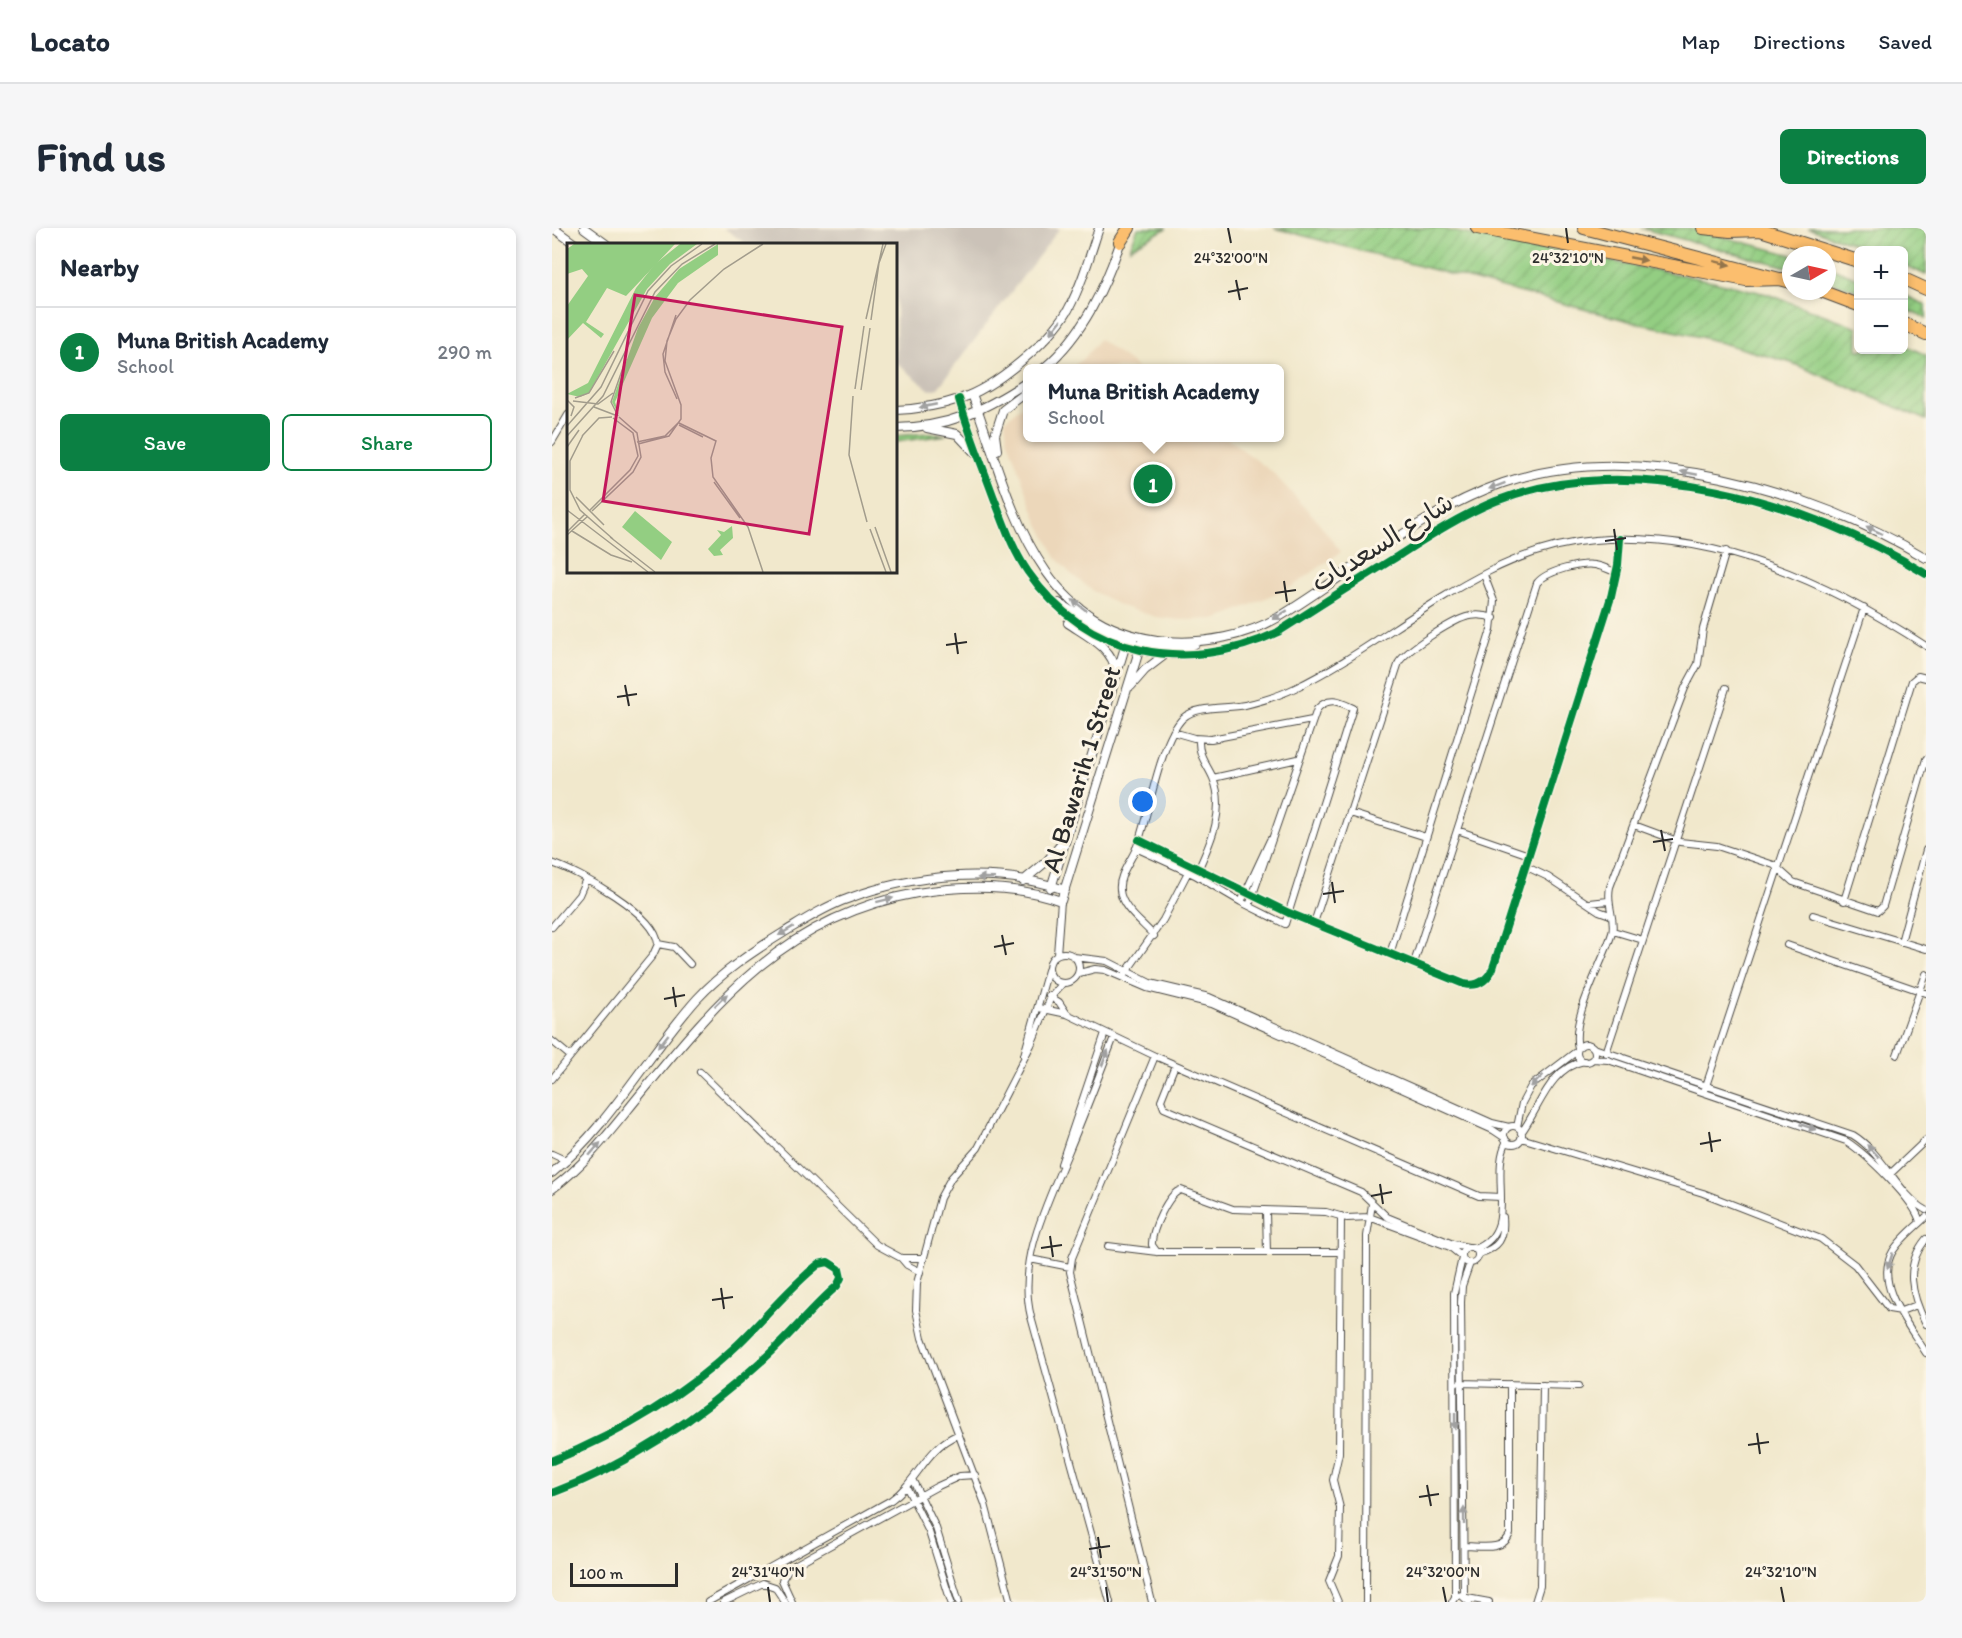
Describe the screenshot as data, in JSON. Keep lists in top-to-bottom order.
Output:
{
  "streets": {
    "street": ["شارع السعديات", "Al Bawarih 1 Street"]
  },
  "crossings": [
    ["شارع السعديات", "Al Bawarih 1 Street"]
  ],
  "scale_bar": "100 m",
  "north": "right",
  "page": {
    "header": "Locato",
    "nav": ["Map", "Directions", "Saved"],
    "buttons": [
      "Directions",
      ["Save", "Share"]
    ],
    "title": "Find us",
    "heading": "Nearby",
    "map_buttons": ["+", "−"],
    "list": [
      {
        "mark": "1",
        "name": "Muna British Academy",
        "note": "School",
        "value": "290 m"
      }
    ],
    "popup": ["Muna British Academy", "School"],
    "pins": "1",
    "scale": "100 m"
  },
  "coordinates": [
    "24°32'00\"N",
    "24°32'10\"N",
    "24°31'40\"N",
    "24°31'50\"N"
  ]
}
